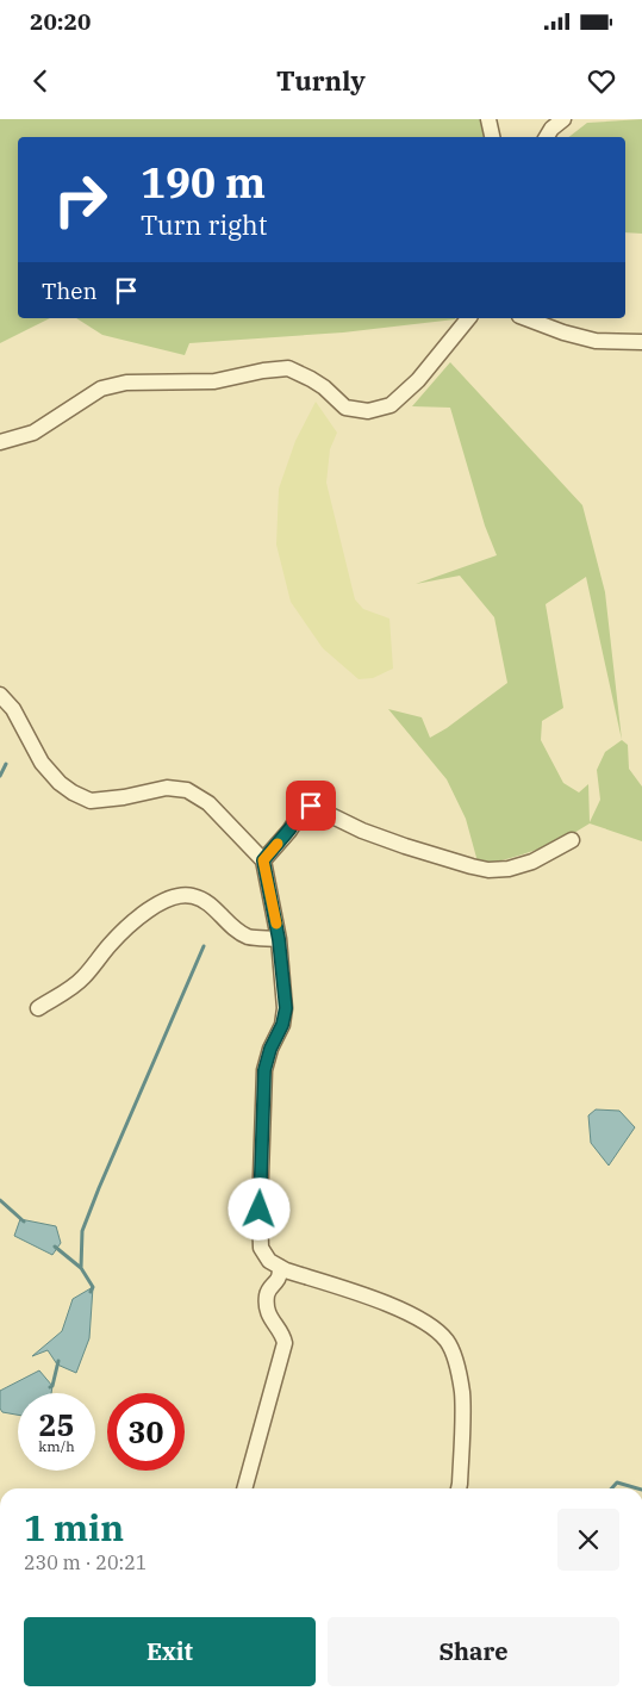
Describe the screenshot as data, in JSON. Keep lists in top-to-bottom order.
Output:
{
  "page": {
    "status": "20:20",
    "header": "Turnly",
    "turn": ["190 m", "Turn right"],
    "then": "Then",
    "speed": "25 km/h",
    "limit": "30",
    "heading": ["1 min", "230 m · 20:21"],
    "buttons": ["Exit", "Share"]
  }
}
